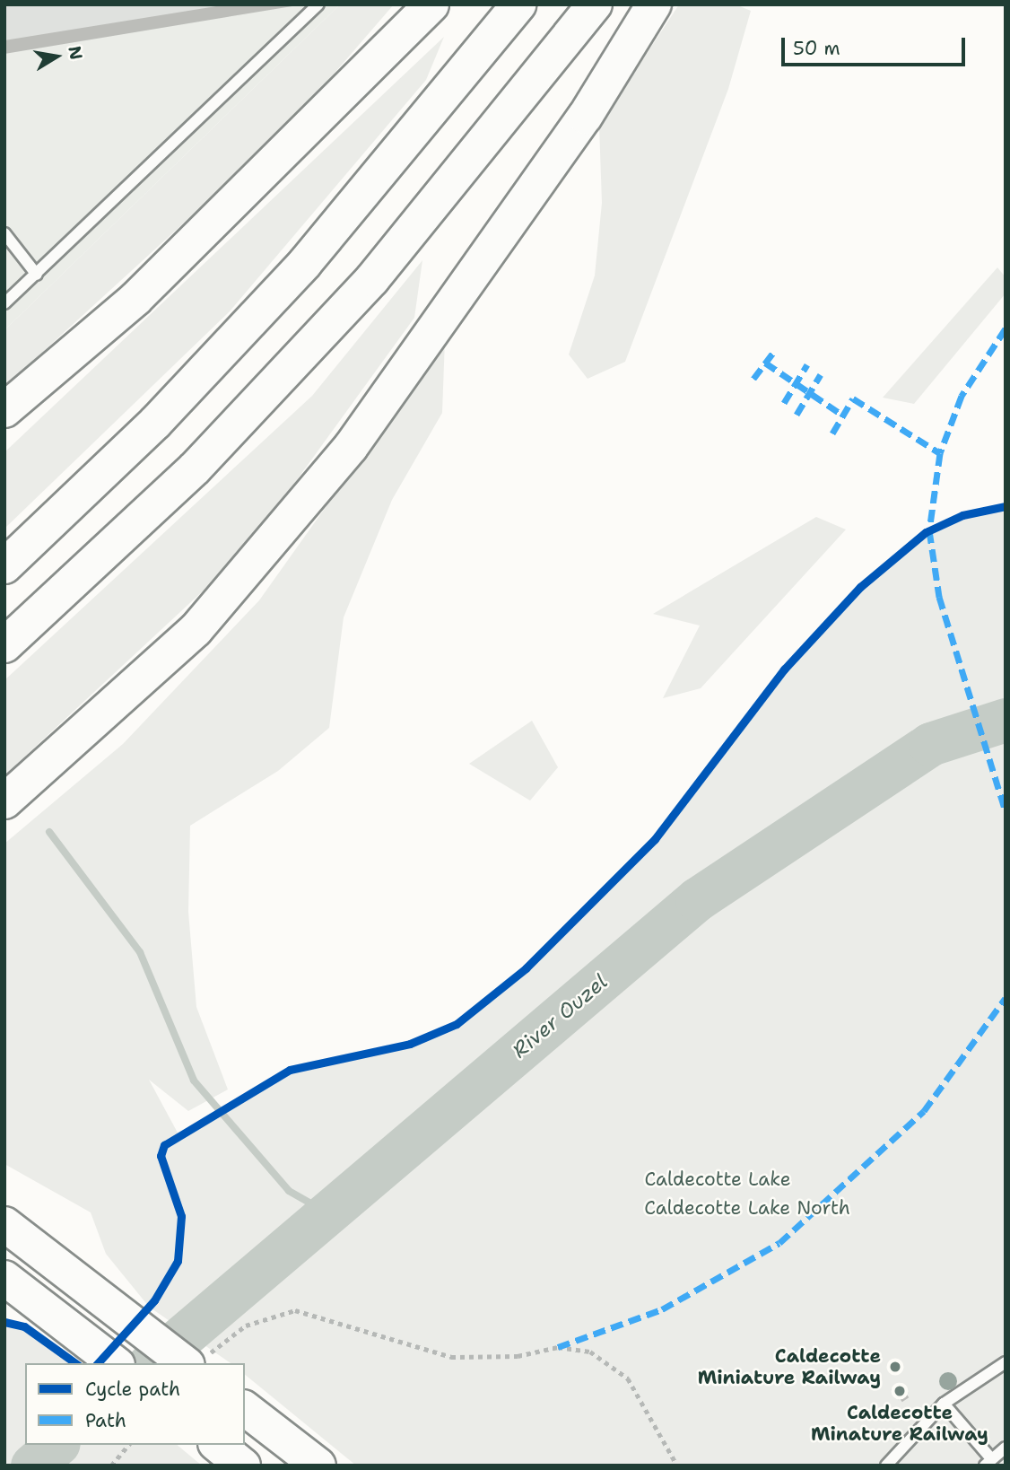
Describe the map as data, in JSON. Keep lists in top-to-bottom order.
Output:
{
  "water": ["River Ouzel"],
  "parks": ["Caldecotte Lake", "Caldecotte Lake North"],
  "places": ["Caldecotte Miniature Railway", "Caldecotte Minature Railway"],
  "legend": ["Cycle path", "Path"],
  "scale_bar": "50 m",
  "north": "right"
}
